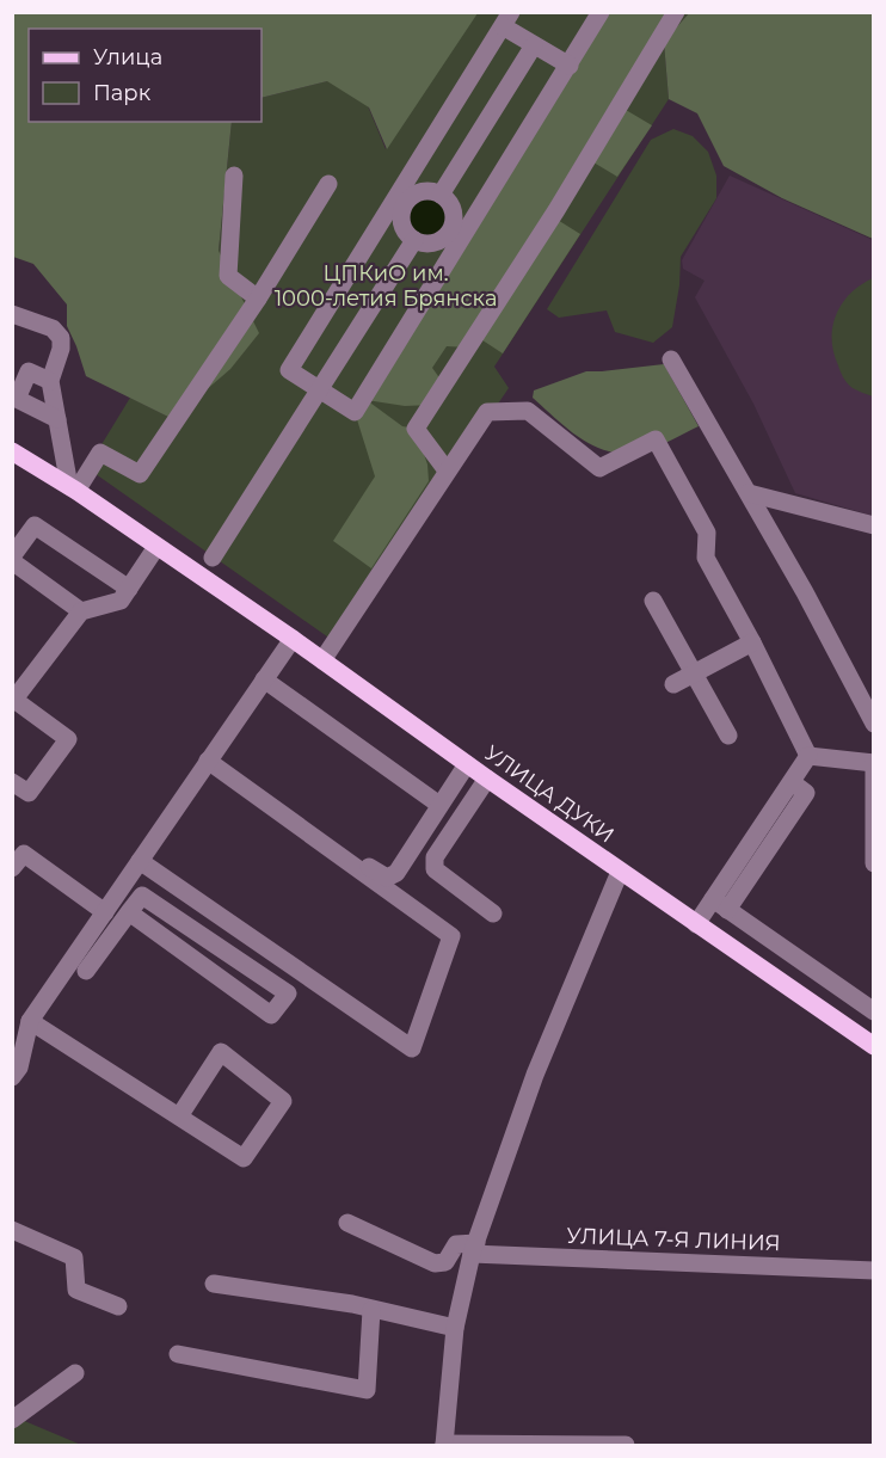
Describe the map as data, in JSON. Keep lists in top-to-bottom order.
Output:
{
  "streets": {
    "main road": ["УЛИЦА ДУКИ"],
    "street": ["УЛИЦА 7-Я ЛИНИЯ"]
  },
  "parks": ["ЦПКиО им. 1000-летия Брянска"],
  "legend": ["Улица", "Парк"]
}
